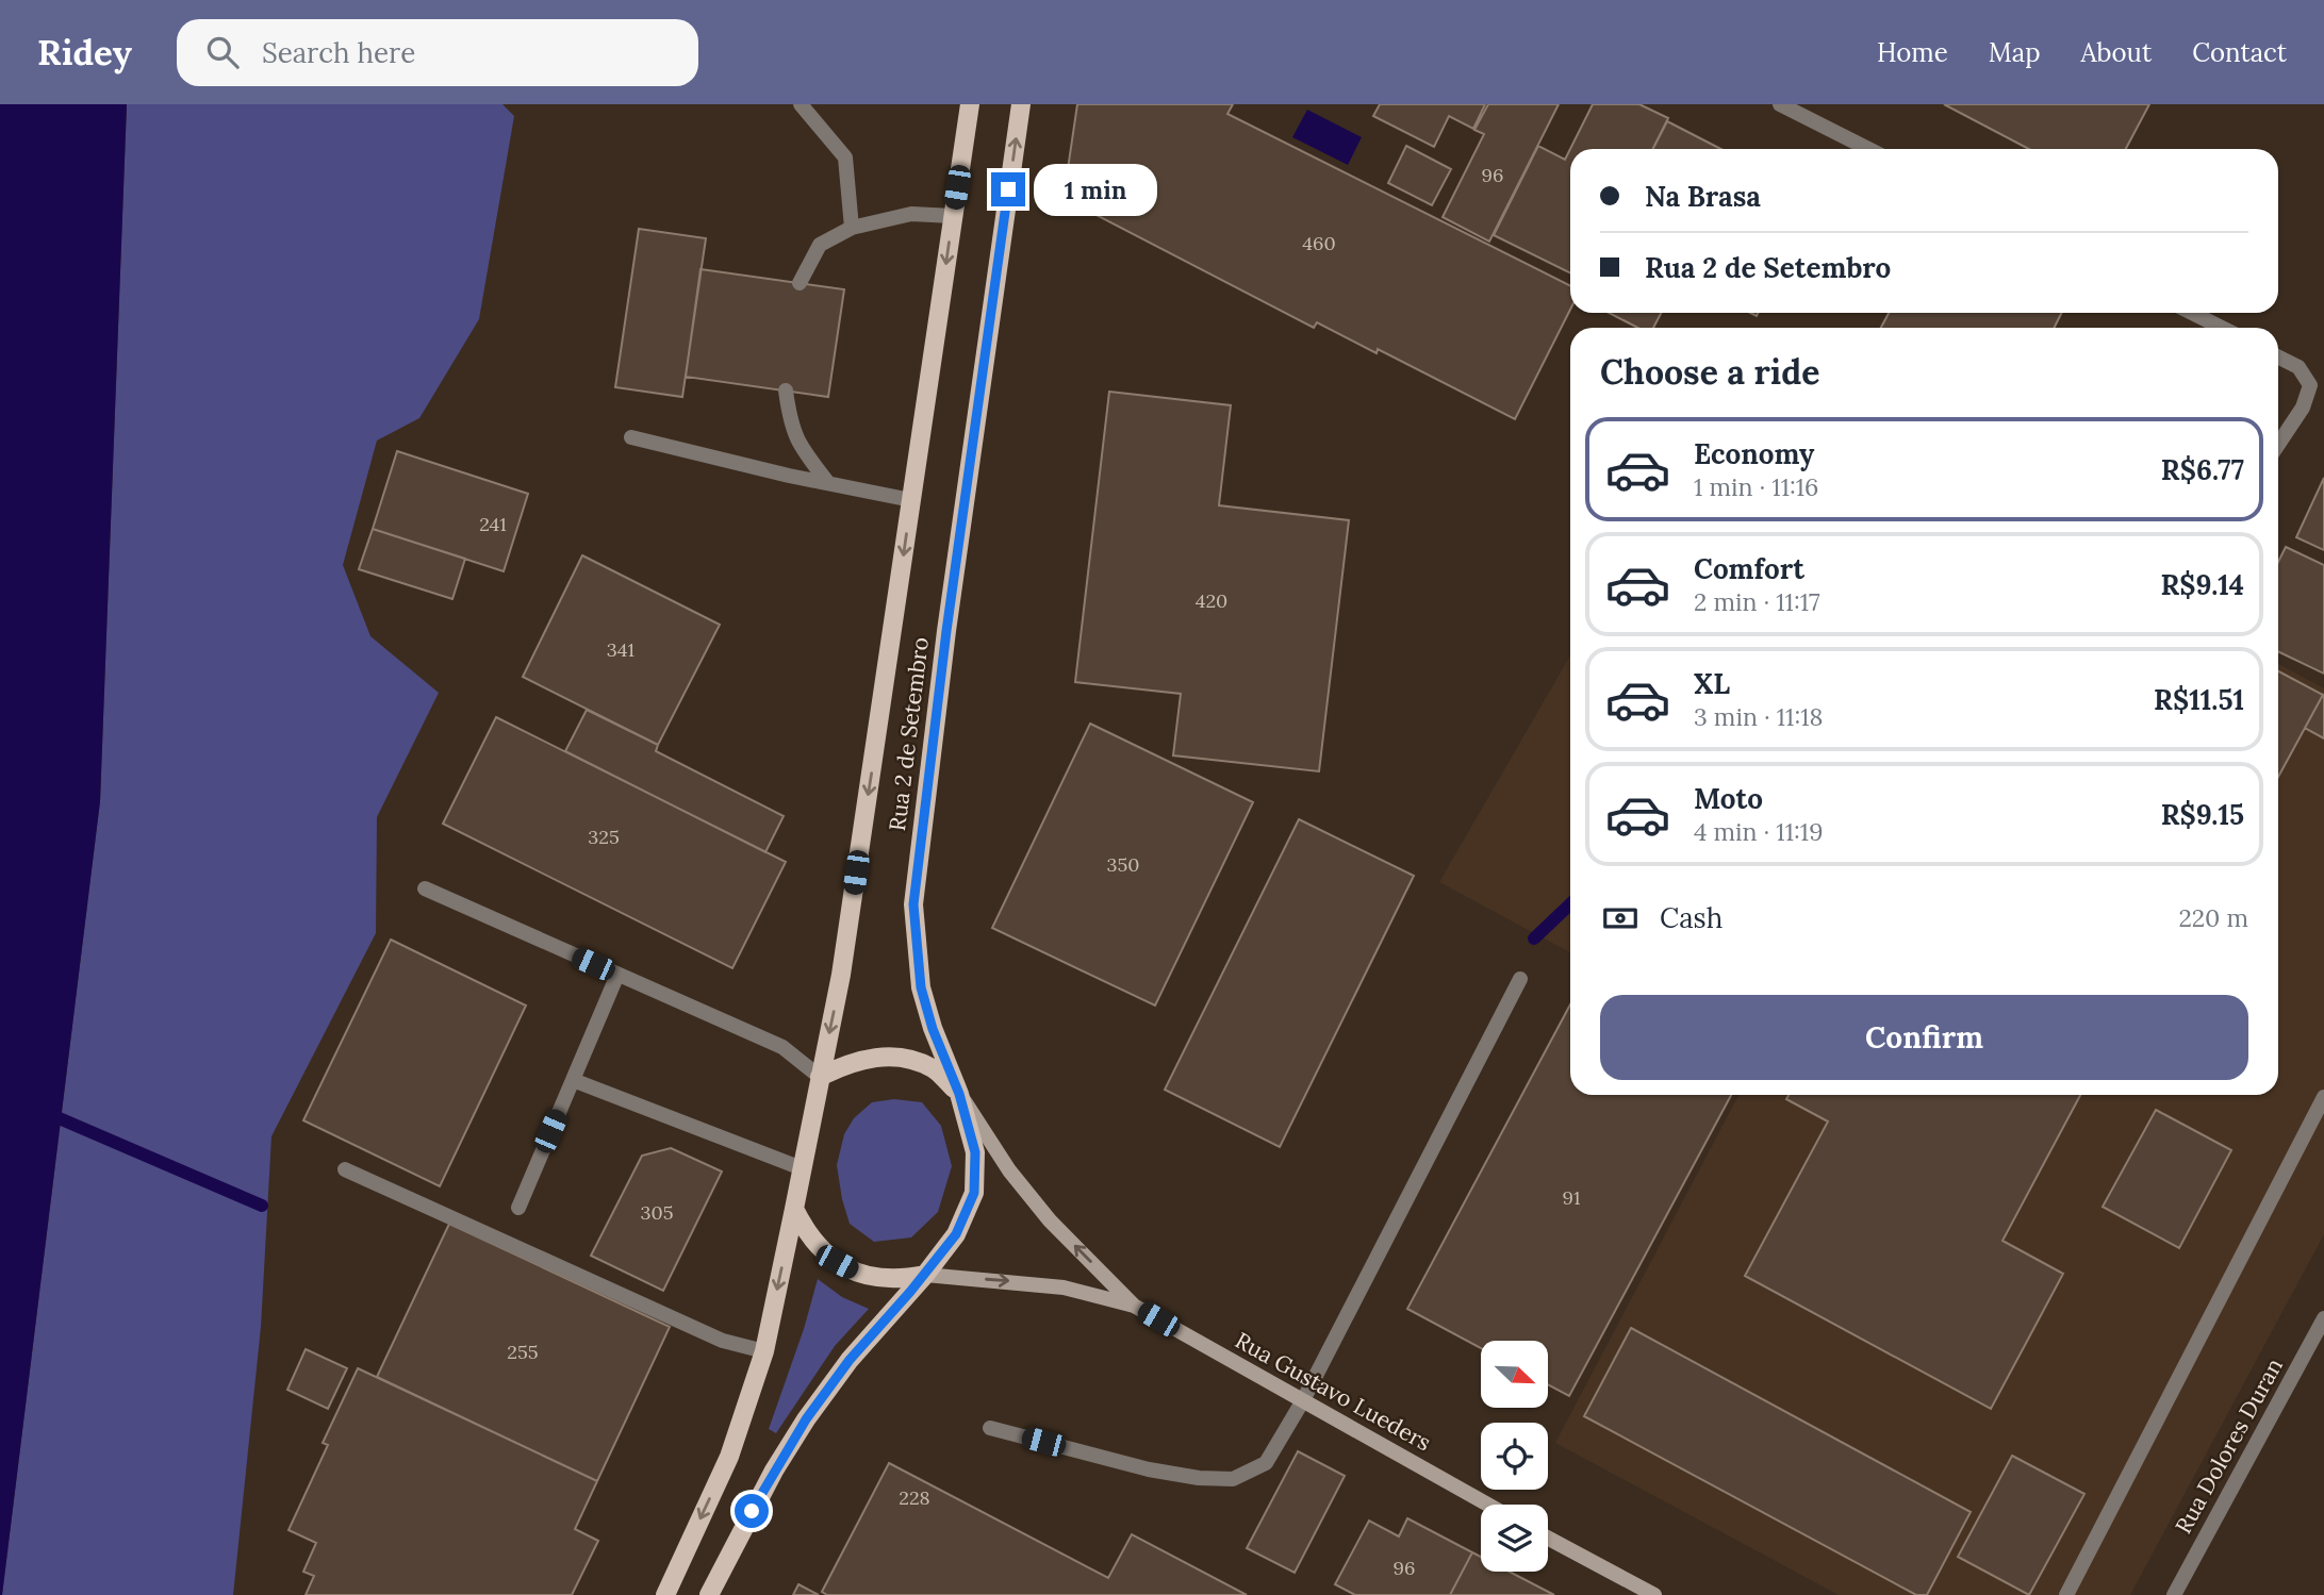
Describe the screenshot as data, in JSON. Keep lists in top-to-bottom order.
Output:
{
  "streets": {
    "main road": ["Rua 2 de Setembro", "Rua Gustavo Lueders"],
    "street": ["Rua Dolores Duran"]
  },
  "crossings": [
    ["Rua 2 de Setembro", "Rua Gustavo Lueders"]
  ],
  "house_numbers": [
    "96",
    "460",
    "241",
    "420",
    "341",
    "325",
    "350",
    "91",
    "305",
    "255",
    "228",
    "96"
  ],
  "north": "bottom right",
  "page": {
    "header": "Ridey",
    "search": "Search here",
    "nav": [
      "Home",
      "Map",
      "About",
      "Contact"
    ],
    "banner": ["Na Brasa", "Rua 2 de Setembro"],
    "bubble": "1 min",
    "heading": "Choose a ride",
    "list": [
      {
        "name": "Economy",
        "note": "1 min · 11:16",
        "value": "R$6.77"
      },
      {
        "name": "Comfort",
        "note": "2 min · 11:17",
        "value": "R$9.14"
      },
      {
        "name": "XL",
        "note": "3 min · 11:18",
        "value": "R$11.51"
      },
      {
        "name": "Moto",
        "note": "4 min · 11:19",
        "value": "R$9.15"
      }
    ],
    "pay": ["Cash", "220 m"],
    "buttons": "Confirm"
  }
}
